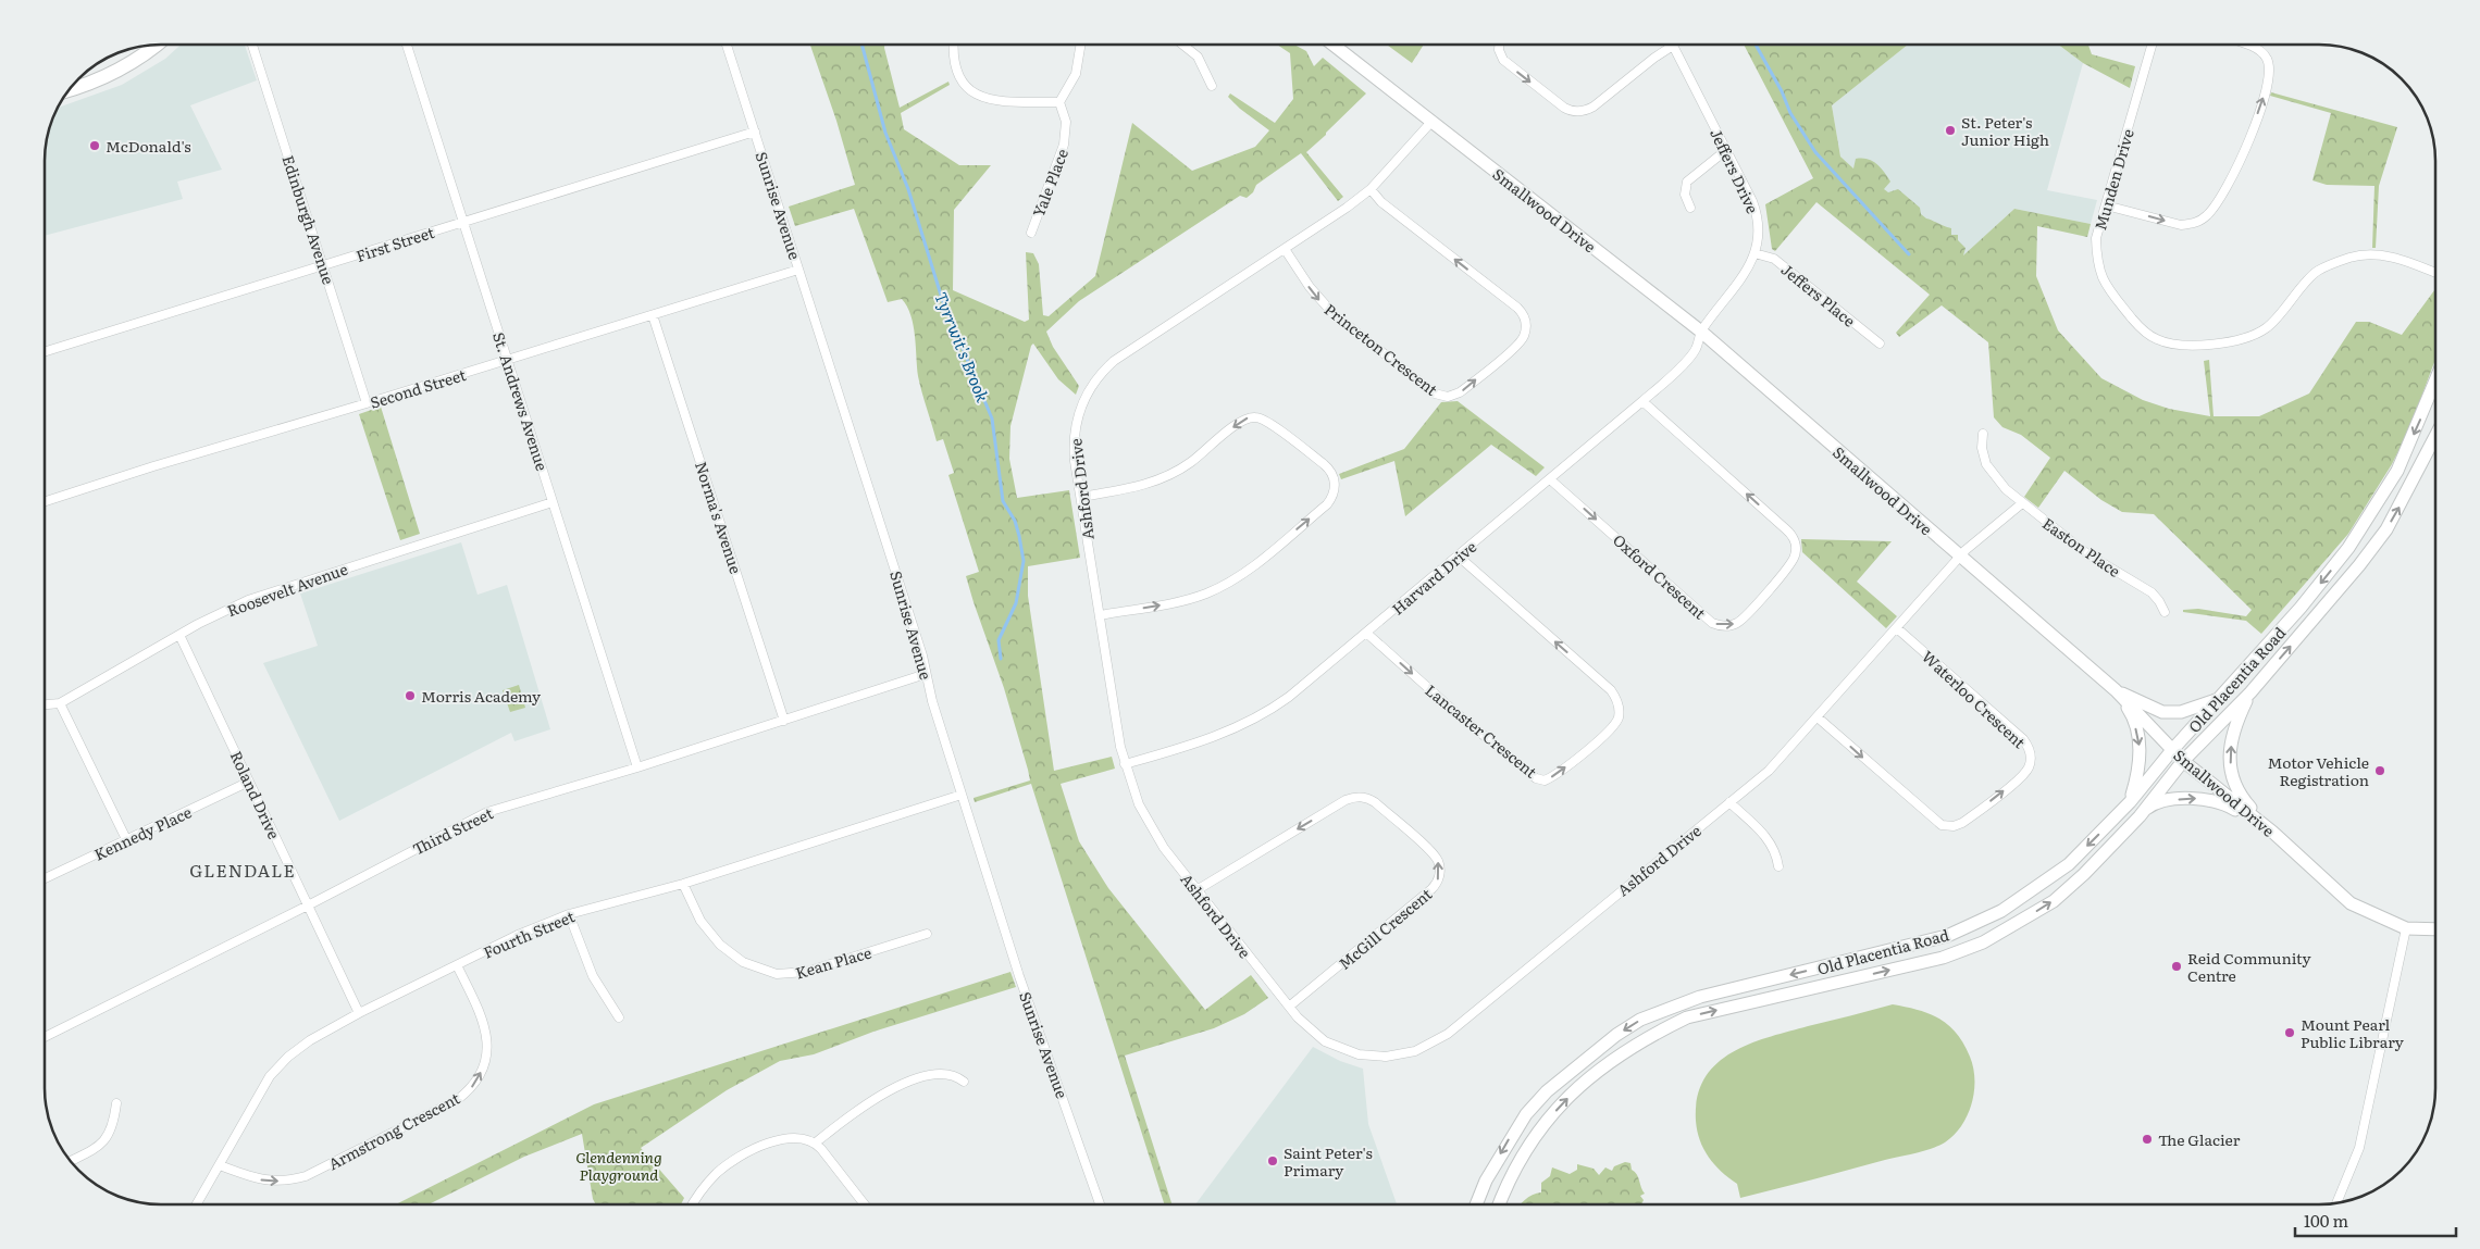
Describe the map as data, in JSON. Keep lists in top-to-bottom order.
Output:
{
  "streets": {
    "main road": ["Smallwood Drive", "Old Placentia Road"],
    "street": [
      "Jeffers Drive",
      "Munden Drive",
      "Yale Place",
      "Sunrise Avenue",
      "Edinburgh Avenue",
      "First Street",
      "Jeffers Place",
      "Princeton Crescent",
      "Second Street",
      "St. Andrews Avenue",
      "Ashford Drive",
      "Norma's Avenue",
      "Easton Place",
      "Oxford Crescent",
      "Harvard Drive",
      "Roosevelt Avenue",
      "Waterloo Crescent",
      "Lancaster Crescent",
      "Roland Drive",
      "Third Street",
      "Kennedy Place",
      "McGill Crescent",
      "Fourth Street",
      "Kean Place",
      "Armstrong Crescent"
    ]
  },
  "crossings": [
    ["Jeffers Drive", "Smallwood Drive"],
    ["Jeffers Drive", "Jeffers Place"],
    ["Jeffers Drive", "Harvard Drive"],
    ["Sunrise Avenue", "First Street"],
    ["Sunrise Avenue", "Second Street"],
    ["Sunrise Avenue", "Third Street"],
    ["Sunrise Avenue", "Fourth Street"],
    ["Smallwood Drive", "Ashford Drive"],
    ["Smallwood Drive", "Harvard Drive"],
    ["Smallwood Drive", "Old Placentia Road"],
    ["Edinburgh Avenue", "First Street"],
    ["Edinburgh Avenue", "Second Street"],
    ["First Street", "St. Andrews Avenue"],
    ["Princeton Crescent", "Ashford Drive"],
    ["Second Street", "St. Andrews Avenue"],
    ["Second Street", "Norma's Avenue"],
    ["St. Andrews Avenue", "Roosevelt Avenue"],
    ["St. Andrews Avenue", "Third Street"],
    ["Ashford Drive", "Harvard Drive"],
    ["Ashford Drive", "Waterloo Crescent"],
    ["Ashford Drive", "McGill Crescent"],
    ["Norma's Avenue", "Third Street"],
    ["Oxford Crescent", "Harvard Drive"],
    ["Harvard Drive", "Lancaster Crescent"],
    ["Roosevelt Avenue", "Roland Drive"],
    ["Roland Drive", "Third Street"],
    ["Roland Drive", "Kennedy Place"],
    ["Roland Drive", "Fourth Street"],
    ["Fourth Street", "Kean Place"],
    ["Fourth Street", "Armstrong Crescent"]
  ],
  "districts": ["GLENDALE"],
  "water": ["Tyrrwit's Brook"],
  "parks": ["Glendenning Playground"],
  "places": [
    "St. Peter's Junior High",
    "McDonald's",
    "Morris Academy",
    "Motor Vehicle Registration",
    "Reid Community Centre",
    "Mount Pearl Public Library",
    "The Glacier",
    "Saint Peter's Primary"
  ],
  "scale_bar": "100 m"
}
